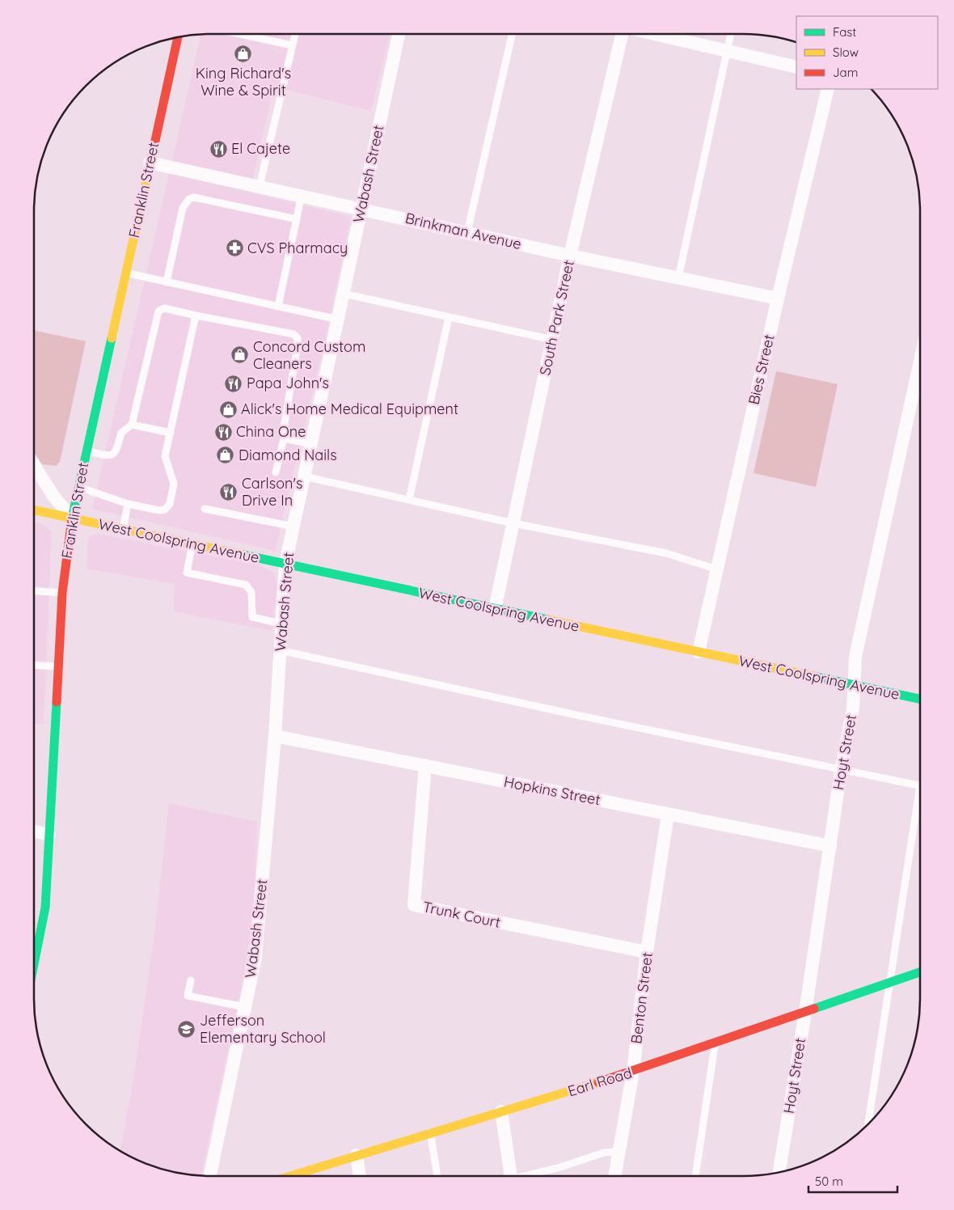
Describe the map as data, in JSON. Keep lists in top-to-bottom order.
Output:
{
  "streets": {
    "street": [
      "Wabash Street",
      "Franklin Street",
      "Brinkman Avenue",
      "South Park Street",
      "Bies Street",
      "West Coolspring Avenue",
      "Hoyt Street",
      "Hopkins Street",
      "Trunk Court",
      "Benton Street",
      "Earl Road"
    ]
  },
  "crossings": [
    ["Wabash Street", "Brinkman Avenue"],
    ["Wabash Street", "West Coolspring Avenue"],
    ["Wabash Street", "Hopkins Street"],
    ["Franklin Street", "Brinkman Avenue"],
    ["Franklin Street", "West Coolspring Avenue"],
    ["Brinkman Avenue", "South Park Street"],
    ["Brinkman Avenue", "Bies Street"],
    ["South Park Street", "West Coolspring Avenue"],
    ["Bies Street", "West Coolspring Avenue"],
    ["West Coolspring Avenue", "Hoyt Street"],
    ["Hoyt Street", "Hopkins Street"],
    ["Hoyt Street", "Earl Road"],
    ["Hopkins Street", "Trunk Court"],
    ["Hopkins Street", "Benton Street"],
    ["Trunk Court", "Benton Street"],
    ["Benton Street", "Earl Road"]
  ],
  "places": {
    "shop": [
      "King Richard's Wine & Spirit",
      "Concord Custom Cleaners",
      "Alick's Home Medical Equipment",
      "Diamond Nails"
    ],
    "restaurant": [
      "El Cajete",
      "Papa John's",
      "China One",
      "Carlson's Drive In"
    ],
    "pharmacy": ["CVS Pharmacy"],
    "school or university": ["Jefferson Elementary School"]
  },
  "legend": ["Fast", "Slow", "Jam"],
  "scale_bar": "50 m"
}
